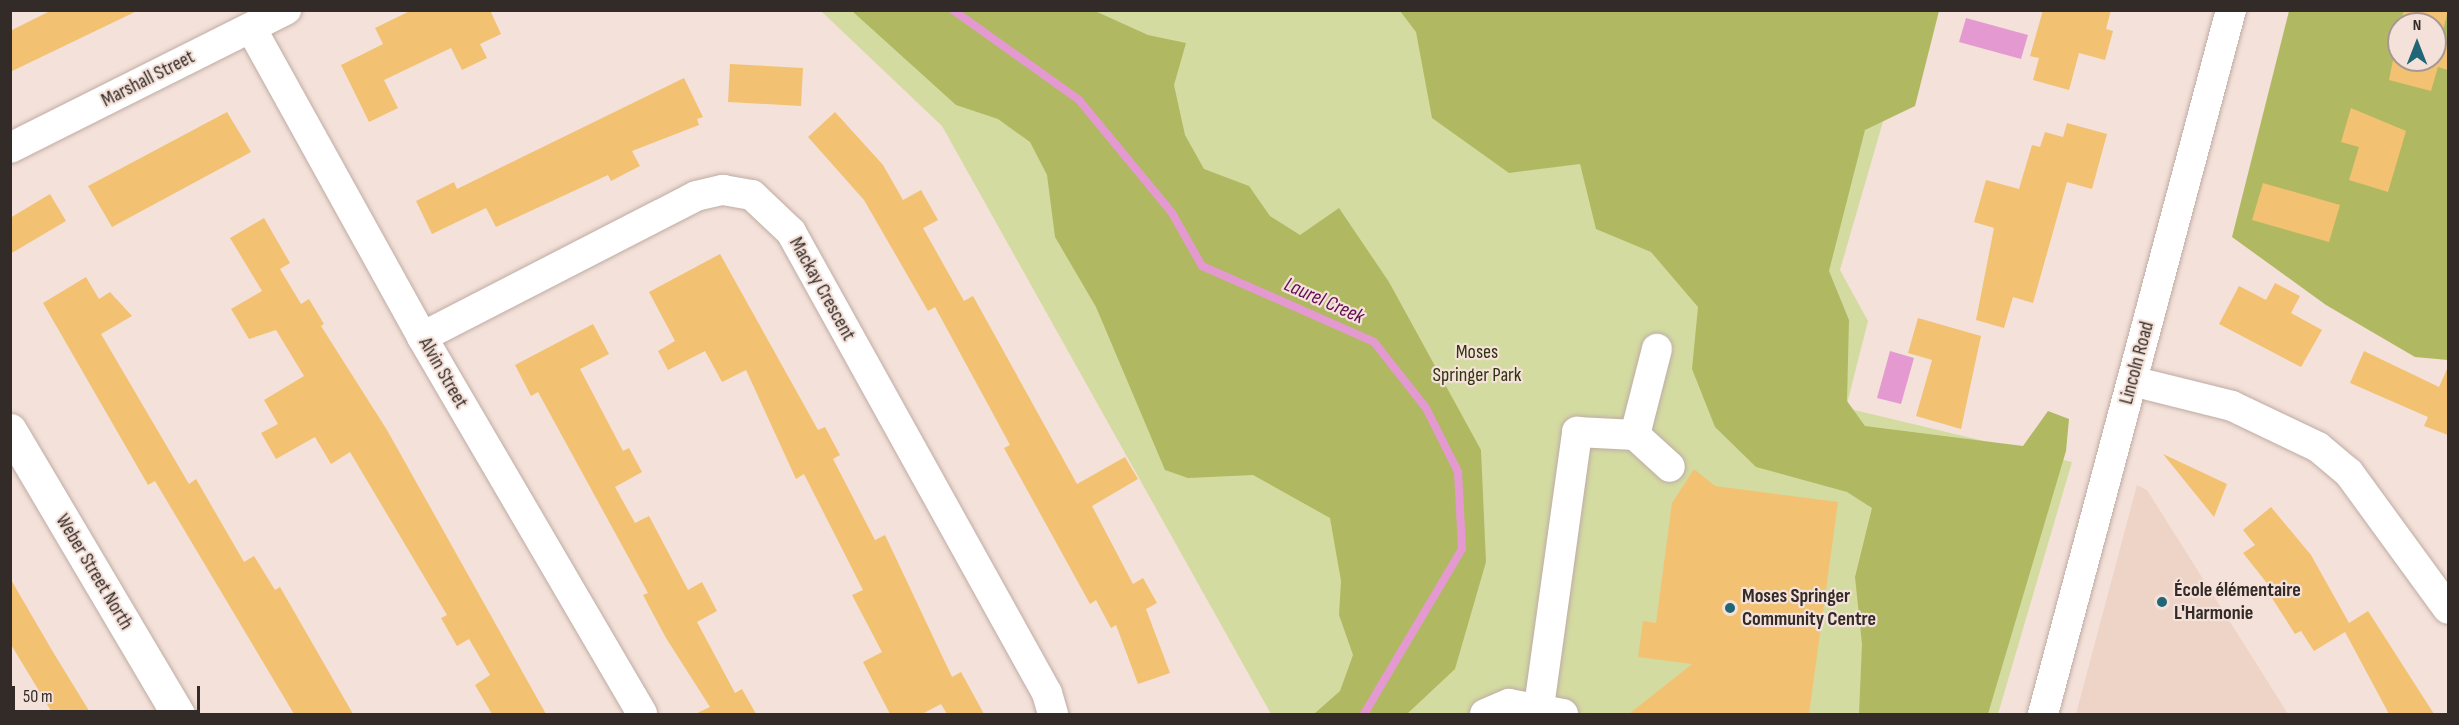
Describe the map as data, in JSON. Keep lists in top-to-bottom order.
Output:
{
  "streets": {
    "main road": ["Weber Street North"],
    "street": [
      "Marshall Street",
      "Mackay Crescent",
      "Lincoln Road",
      "Alvin Street"
    ]
  },
  "crossings": [
    ["Marshall Street", "Alvin Street"],
    ["Mackay Crescent", "Alvin Street"]
  ],
  "water": ["Laurel Creek"],
  "parks": ["Moses Springer Park"],
  "places": ["École élémentaire L'Harmonie", "Moses Springer Community Centre"],
  "scale_bar": "50 m",
  "north": "top"
}
